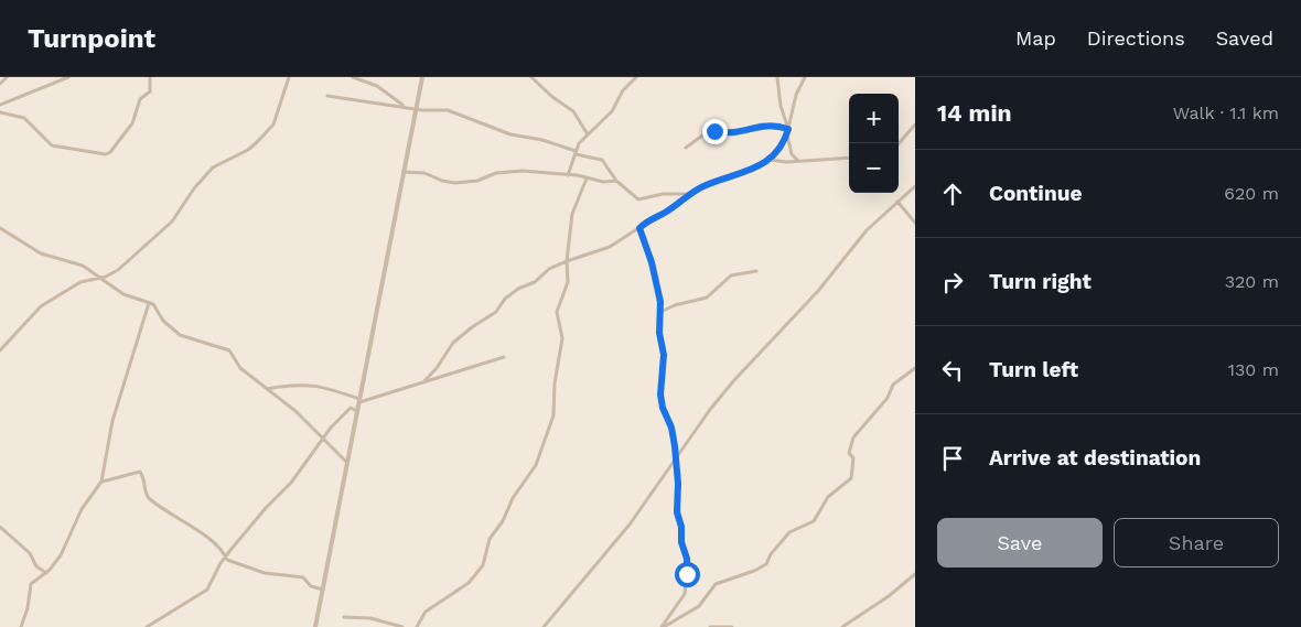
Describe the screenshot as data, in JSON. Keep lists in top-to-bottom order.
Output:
{
  "page": {
    "header": "Turnpoint",
    "nav": ["Map", "Directions", "Saved"],
    "heading": ["14 min", "Walk · 1.1 km"],
    "map_buttons": ["+", "−"],
    "list": [
      ["Continue", "620 m"],
      ["Turn right", "320 m"],
      ["Turn left", "130 m"],
      "Arrive at destination"
    ],
    "buttons": ["Save", "Share"]
  }
}
